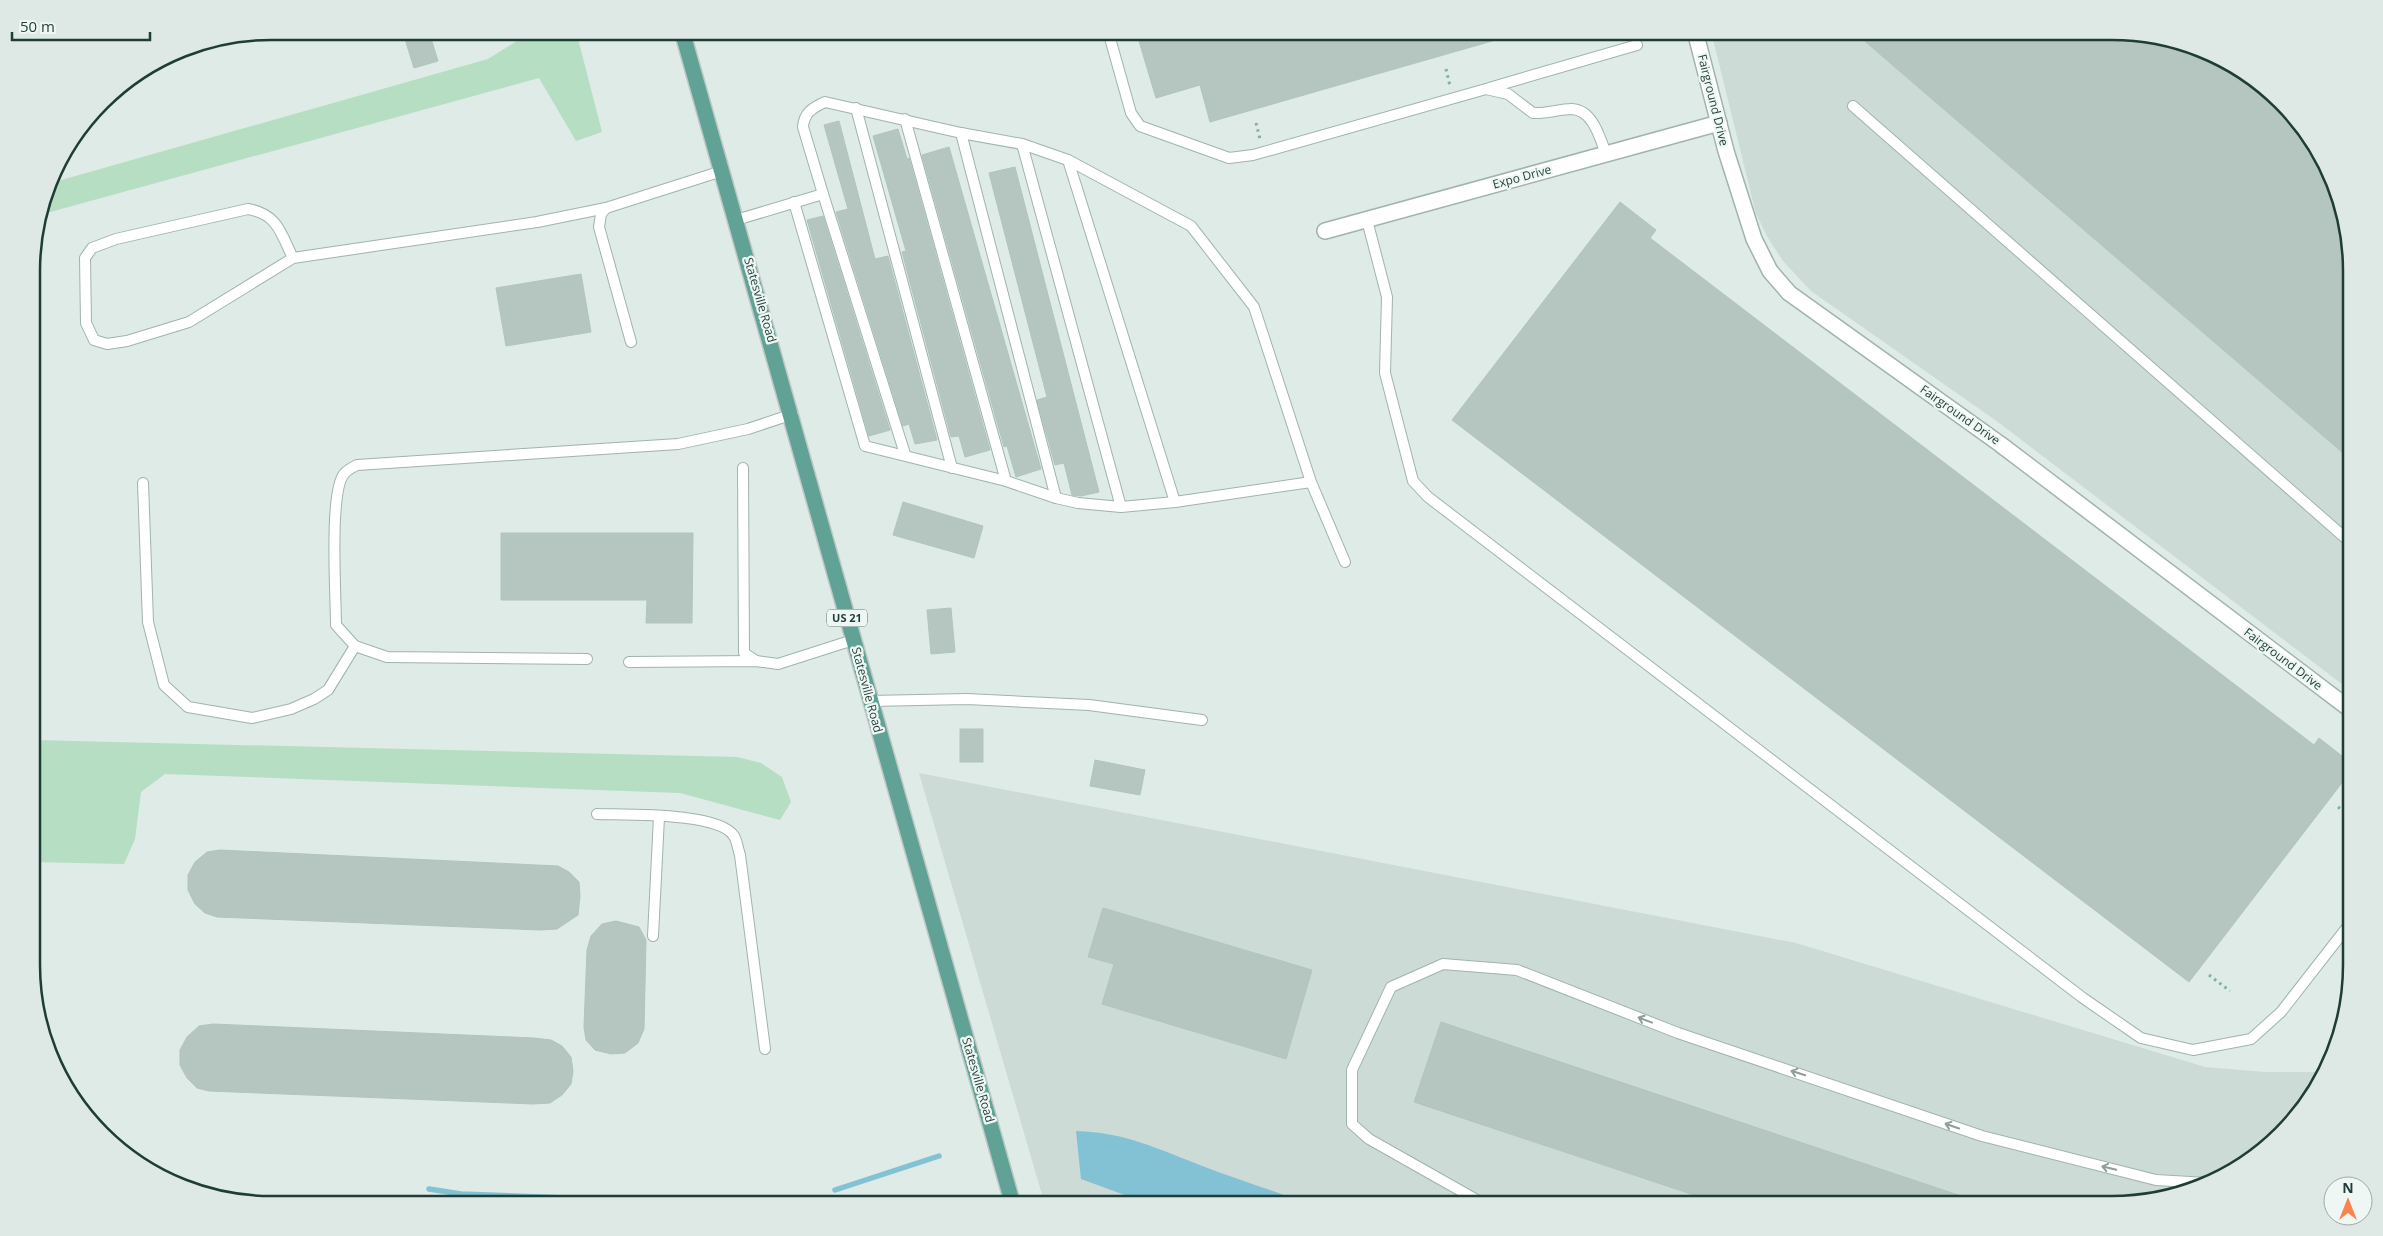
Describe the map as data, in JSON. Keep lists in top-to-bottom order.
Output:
{
  "streets": {
    "main road": ["Statesville Road", "US 21"],
    "street": ["Fairground Drive", "Expo Drive"]
  },
  "crossings": [
    ["Fairground Drive", "Expo Drive"]
  ],
  "scale_bar": "50 m",
  "north": "top"
}
